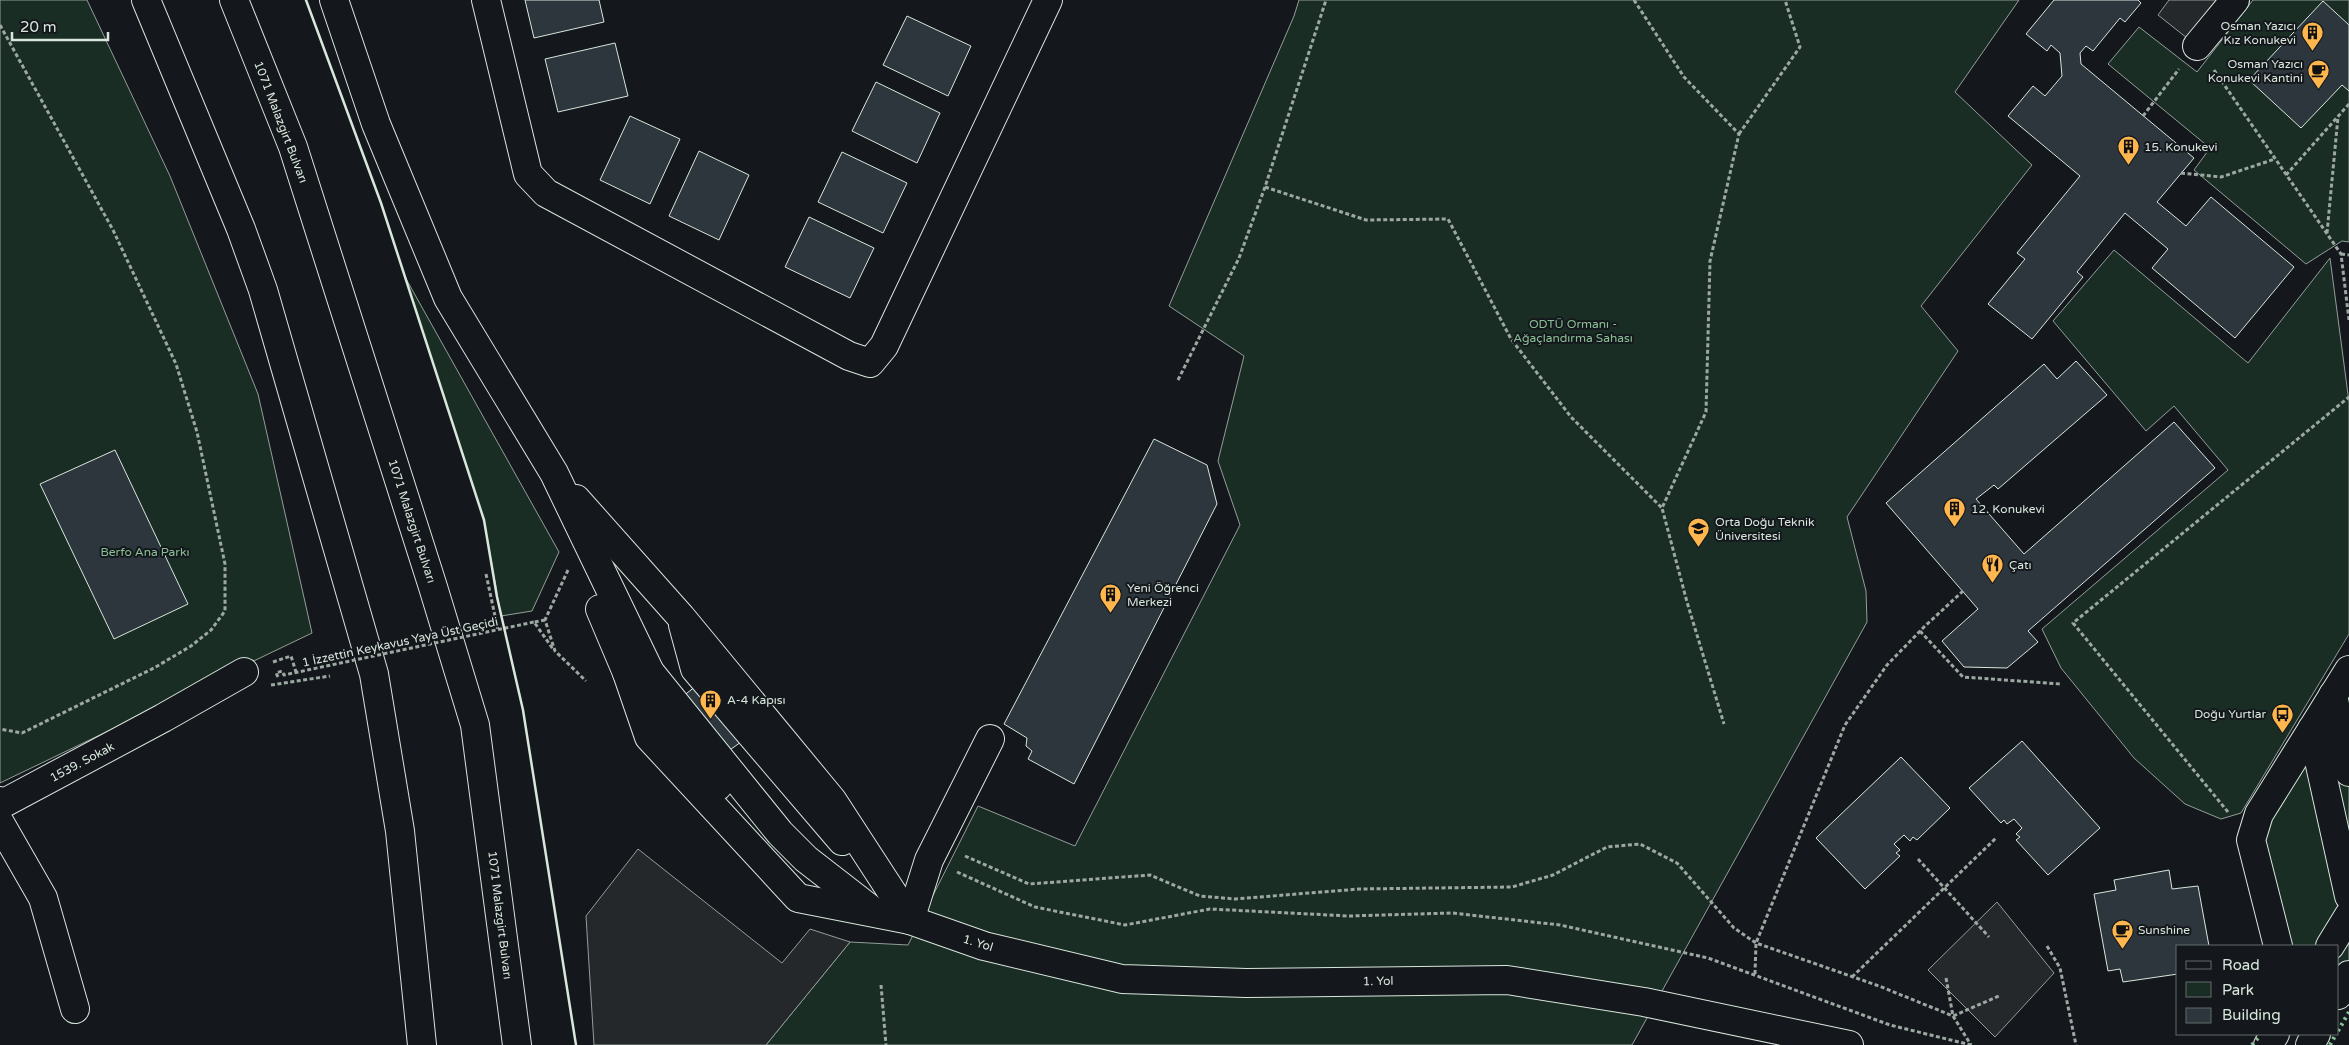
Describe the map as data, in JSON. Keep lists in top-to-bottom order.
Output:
{
  "streets": {
    "street": ["1071 Malazgirt Bulvarı", "1539. Sokak", "1. Yol"],
    "path": ["1 İzzettin Keykavus Yaya Üst Geçidi"]
  },
  "parks": ["ODTÜ Ormanı - Ağaçlandırma Sahası", "Berfo Ana Parkı"],
  "places": {
    "building": [
      "Osman Yazıcı Kız Konukevi",
      "15. Konukevi",
      "12. Konukevi",
      "Yeni Öğrenci Merkezi",
      "A-4 Kapısı"
    ],
    "cafe": ["Osman Yazıcı Konukevi Kantini", "Sunshine"],
    "school or university": ["Orta Doğu Teknik Üniversitesi"],
    "restaurant": ["Çatı"],
    "bus stop": ["Doğu Yurtlar"]
  },
  "legend": ["Road", "Park", "Building"],
  "scale_bar": "20 m"
}
